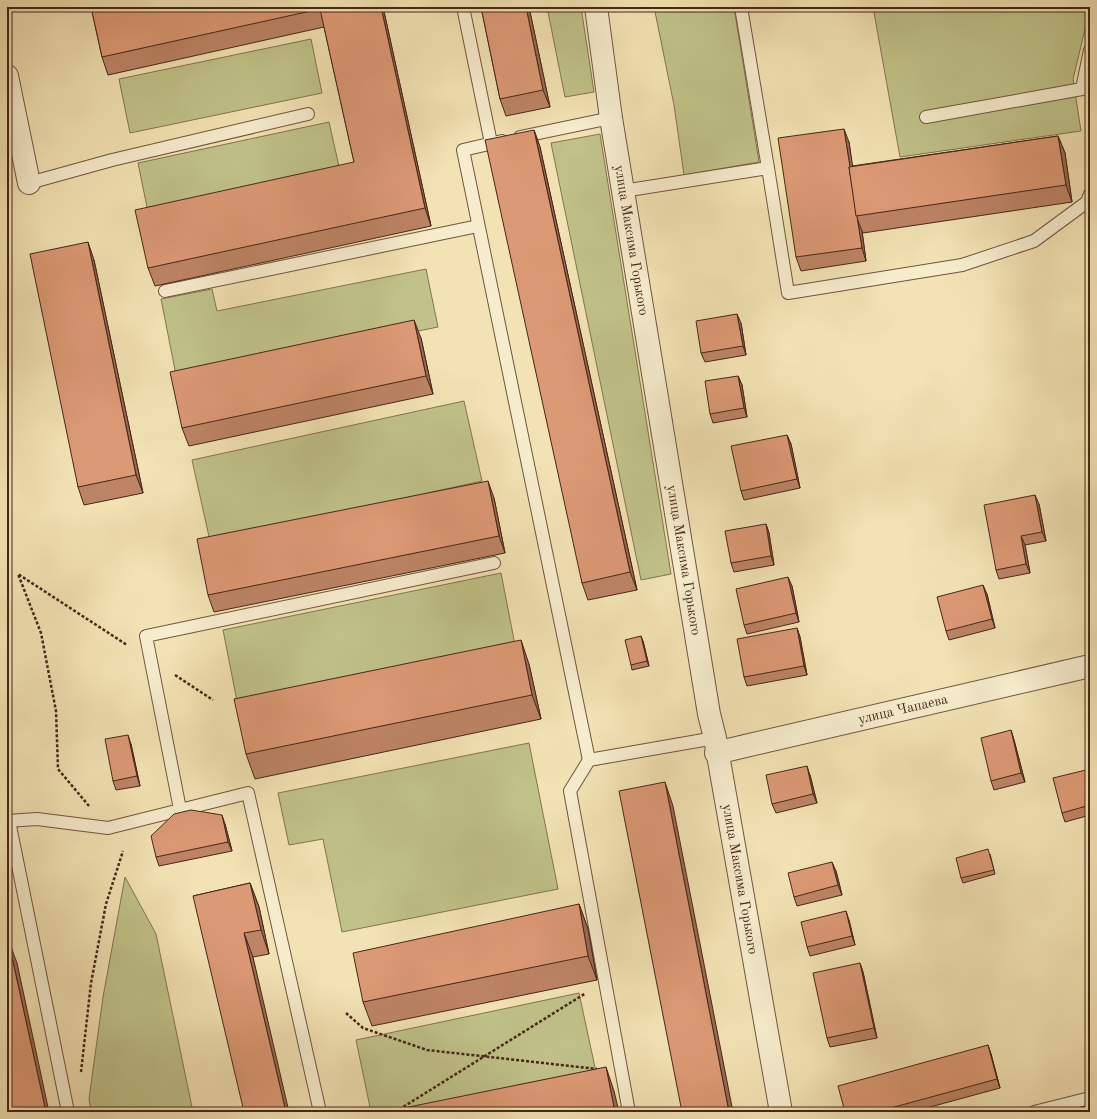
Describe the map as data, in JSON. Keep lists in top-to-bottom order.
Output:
{
  "streets": {
    "street": ["улица Максима Горького", "улица Чапаева"]
  },
  "crossings": [
    ["улица Максима Горького", "улица Чапаева"]
  ]
}
